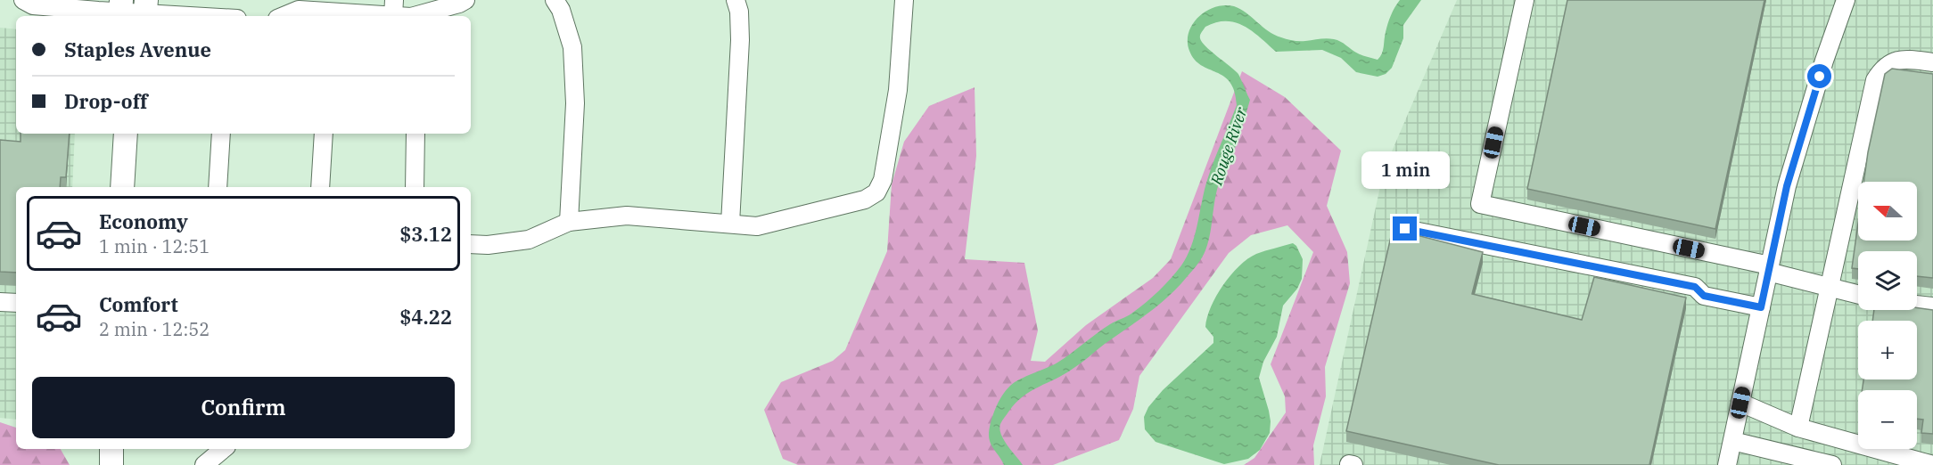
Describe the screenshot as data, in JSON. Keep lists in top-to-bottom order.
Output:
{
  "water": ["Rouge River"],
  "north": "left",
  "page": {
    "banner": ["Staples Avenue", "Drop-off"],
    "bubble": "1 min",
    "map_buttons": ["+", "−"],
    "list": [
      {
        "name": "Economy",
        "note": "1 min · 12:51",
        "value": "$3.12"
      },
      {
        "name": "Comfort",
        "note": "2 min · 12:52",
        "value": "$4.22"
      }
    ],
    "buttons": "Confirm"
  }
}
